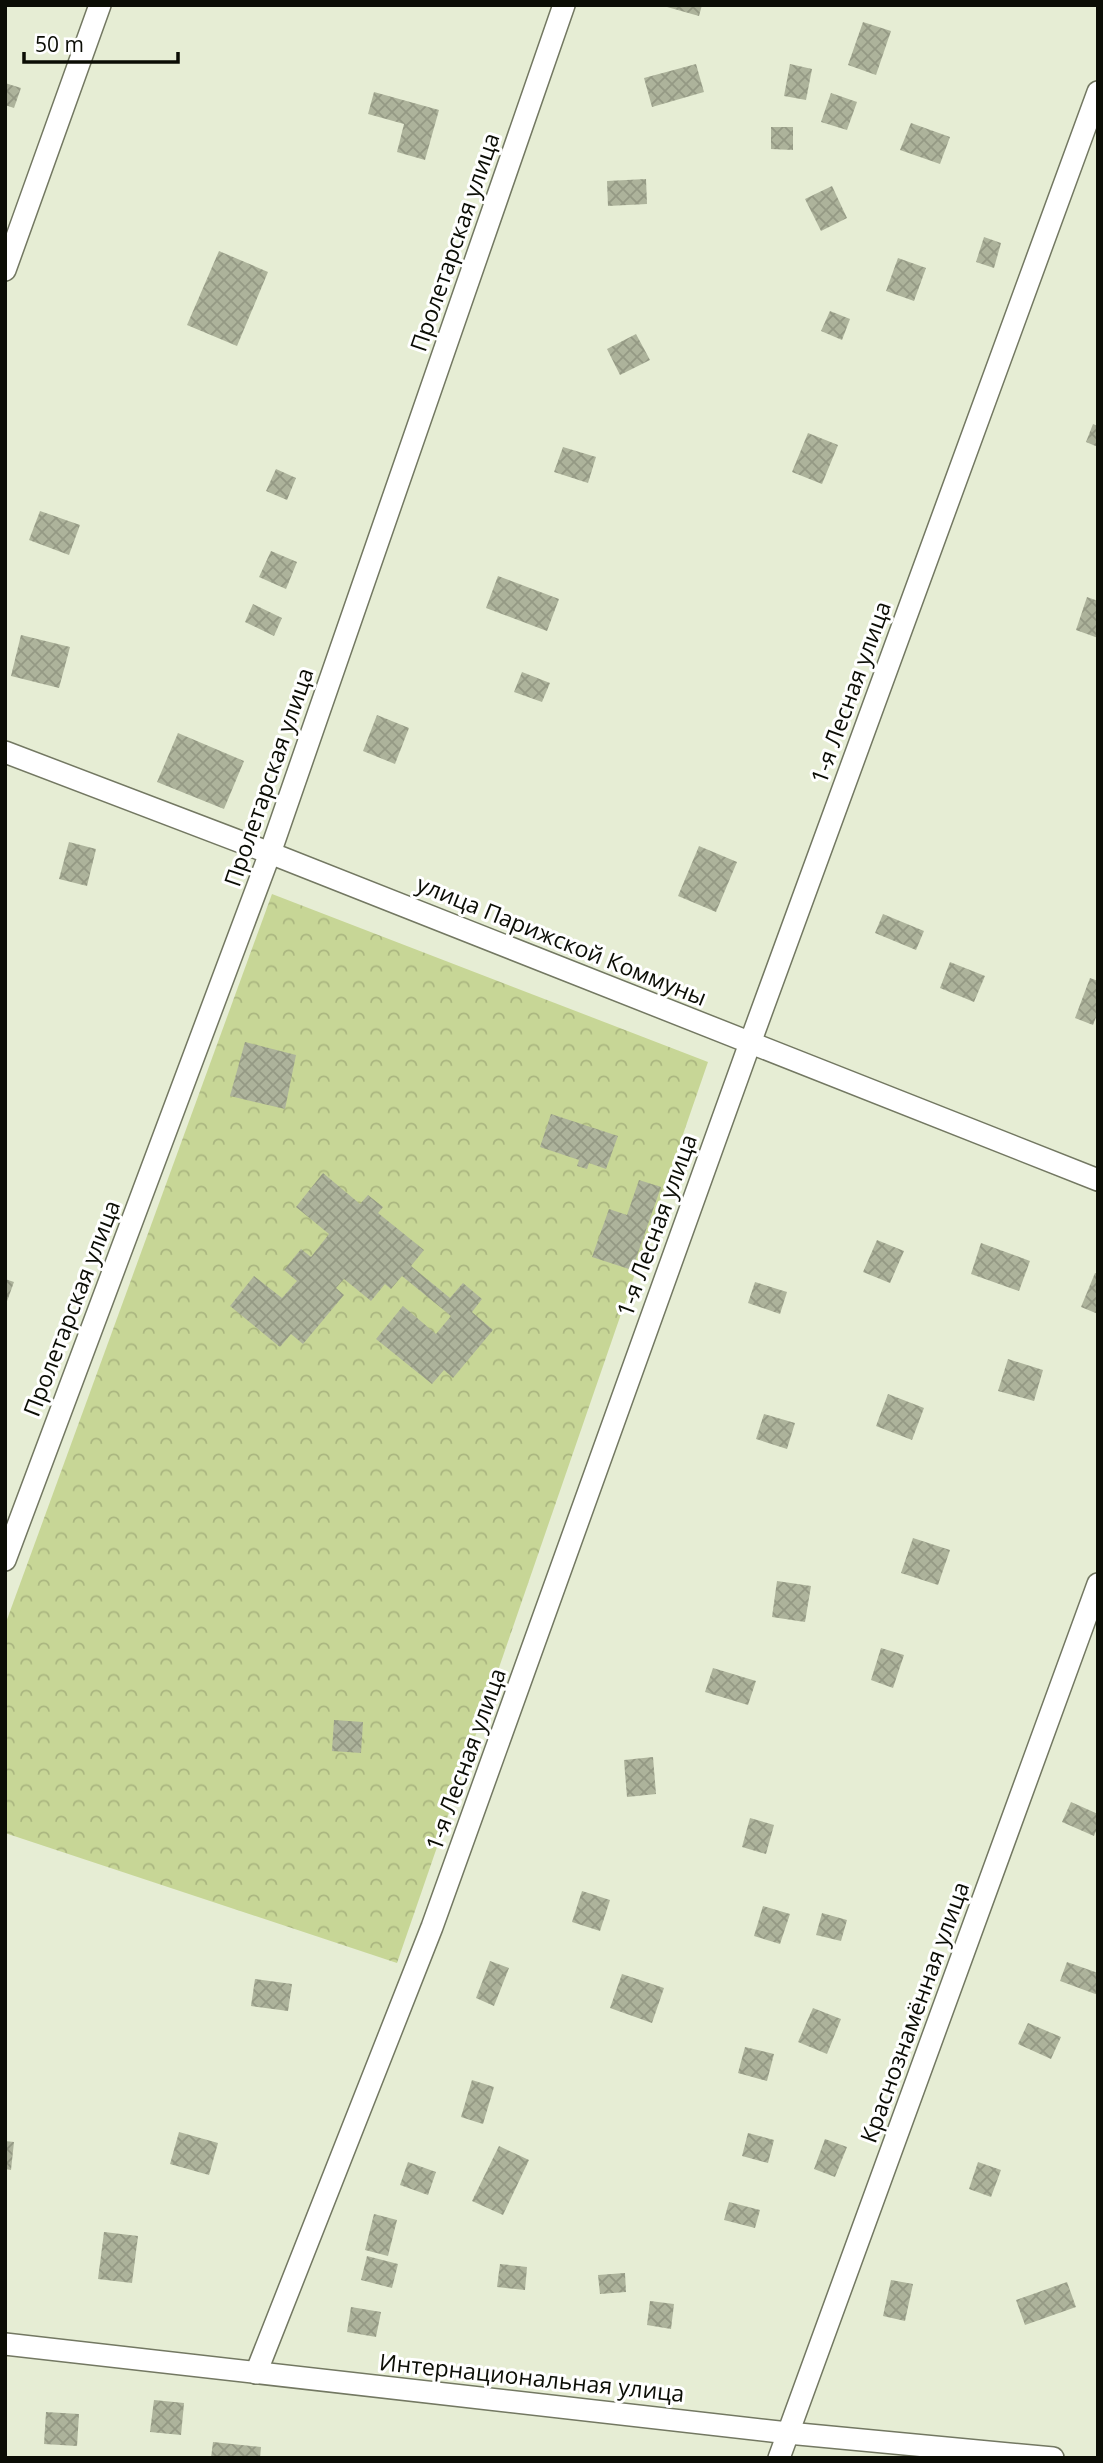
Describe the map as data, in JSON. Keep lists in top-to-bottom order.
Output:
{
  "streets": {
    "street": [
      "Пролетарская улица",
      "1-я Лесная улица",
      "улица Парижской Коммуны",
      "Краснознамённая улица",
      "Интернациональная улица"
    ]
  },
  "crossings": [
    ["Пролетарская улица", "улица Парижской Коммуны"],
    ["1-я Лесная улица", "улица Парижской Коммуны"],
    ["1-я Лесная улица", "Интернациональная улица"],
    ["Краснознамённая улица", "Интернациональная улица"]
  ],
  "scale_bar": "50 m"
}
